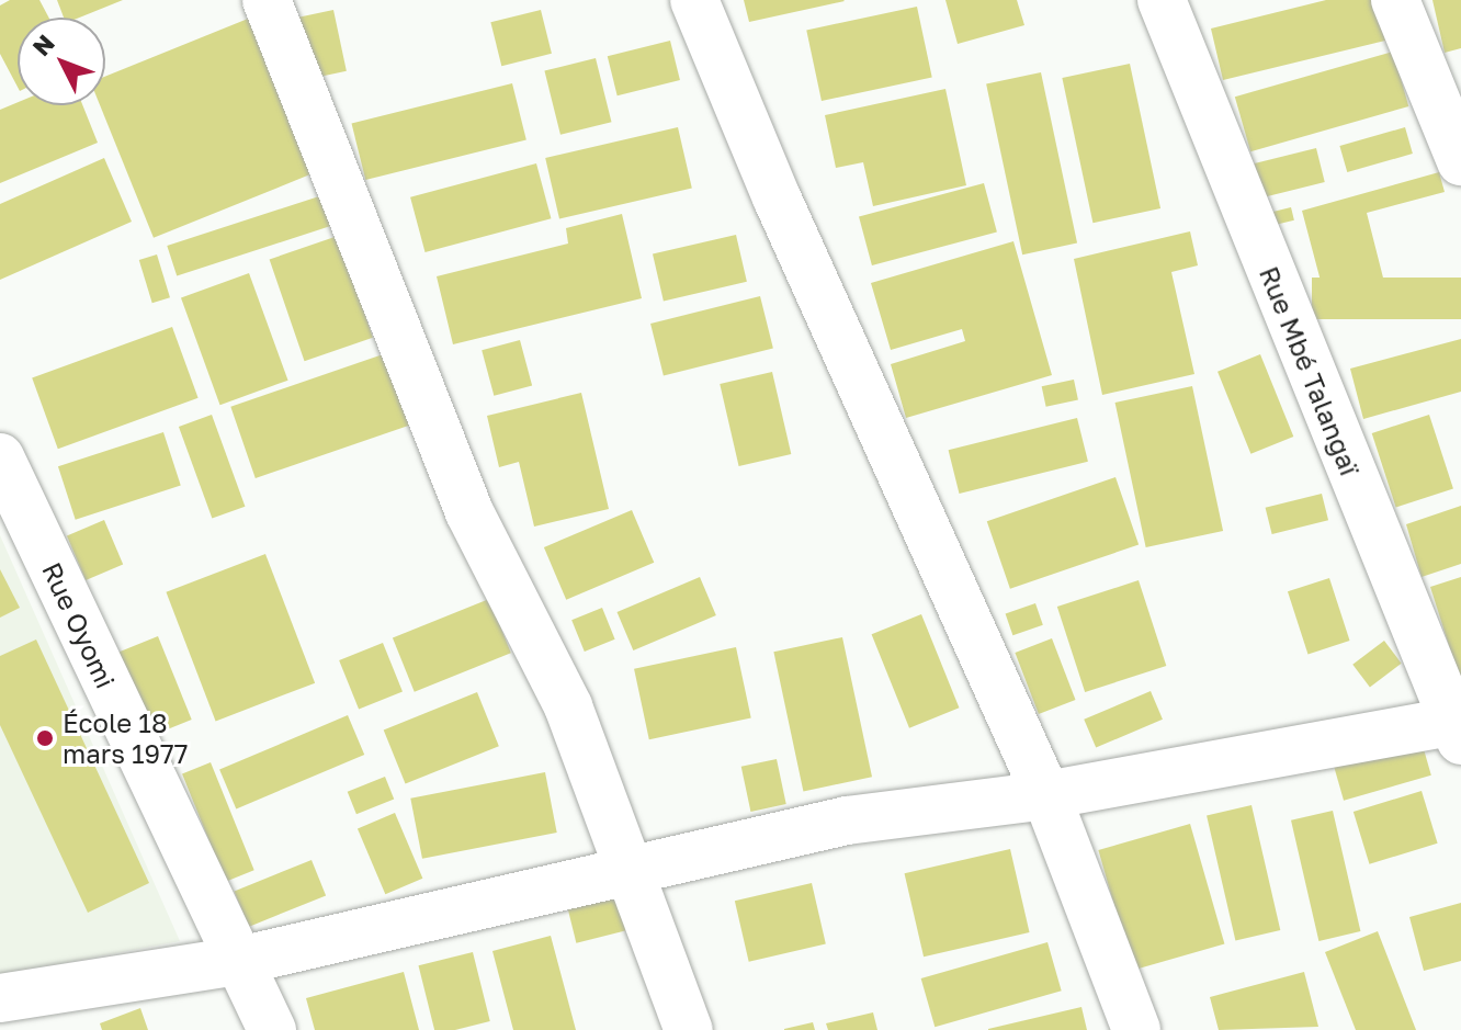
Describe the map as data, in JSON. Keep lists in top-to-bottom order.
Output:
{
  "streets": {
    "street": ["Rue Mbé Talangaï", "Rue Oyomi"]
  },
  "places": ["École 18 mars 1977"],
  "north": "top left"
}
